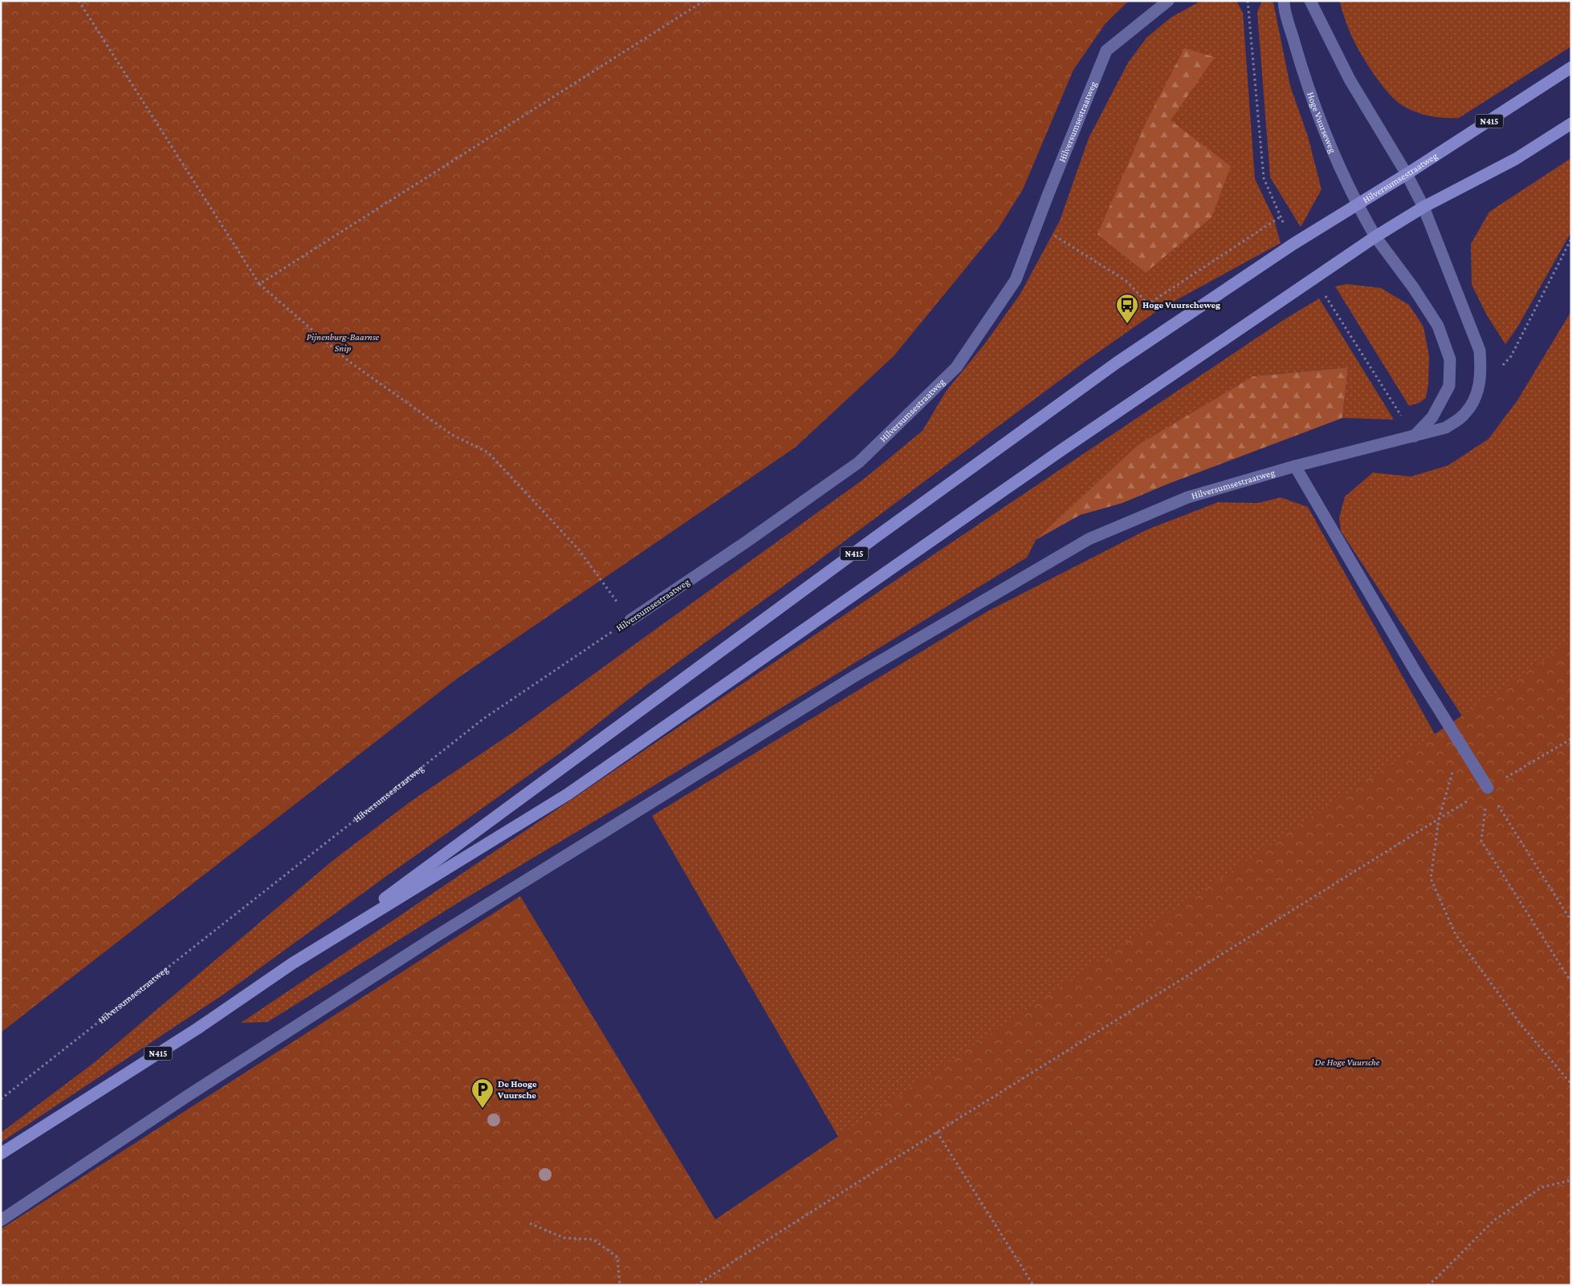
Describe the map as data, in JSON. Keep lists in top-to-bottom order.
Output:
{
  "streets": {
    "main road": ["N415", "Hilversumsestraatweg"],
    "street": ["Hoge Vuurseweg"]
  },
  "crossings": [
    ["Hilversumsestraatweg", "Hoge Vuurseweg"]
  ],
  "parks": ["Pijnenburg-Baarnse Snip", "De Hoge Vuursche"],
  "places": {
    "bus stop": ["Hoge Vuurscheweg"],
    "parking": ["De Hooge Vuursche"]
  }
}
